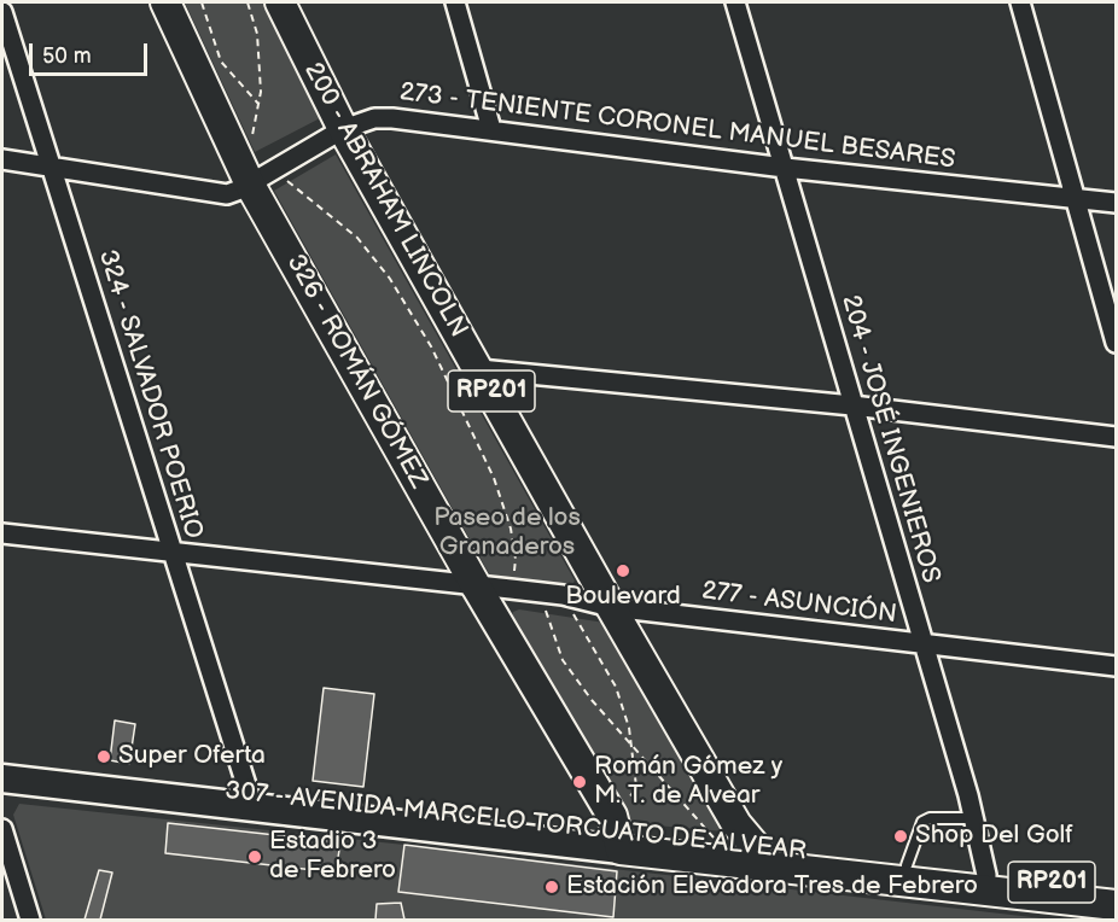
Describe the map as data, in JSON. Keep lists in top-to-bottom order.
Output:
{
  "streets": {
    "main road": [
      "200 - ABRAHAM LINCOLN",
      "326 - ROMÁN GÓMEZ",
      "RP201",
      "307 - AVENIDA MARCELO TORCUATO DE ALVEAR"
    ],
    "street": [
      "273 - TENIENTE CORONEL MANUEL BESARES",
      "324 - SALVADOR POERIO",
      "204 - JOSÉ INGENIEROS",
      "277 - ASUNCIÓN"
    ]
  },
  "crossings": [
    ["273 - TENIENTE CORONEL MANUEL BESARES", "200 - ABRAHAM LINCOLN"],
    ["273 - TENIENTE CORONEL MANUEL BESARES", "326 - ROMÁN GÓMEZ"],
    ["273 - TENIENTE CORONEL MANUEL BESARES", "324 - SALVADOR POERIO"],
    ["273 - TENIENTE CORONEL MANUEL BESARES", "204 - JOSÉ INGENIEROS"],
    ["200 - ABRAHAM LINCOLN", "277 - ASUNCIÓN"],
    ["200 - ABRAHAM LINCOLN", "307 - AVENIDA MARCELO TORCUATO DE ALVEAR"],
    ["326 - ROMÁN GÓMEZ", "277 - ASUNCIÓN"],
    ["326 - ROMÁN GÓMEZ", "307 - AVENIDA MARCELO TORCUATO DE ALVEAR"],
    ["324 - SALVADOR POERIO", "277 - ASUNCIÓN"],
    ["324 - SALVADOR POERIO", "307 - AVENIDA MARCELO TORCUATO DE ALVEAR"],
    ["204 - JOSÉ INGENIEROS", "277 - ASUNCIÓN"],
    ["204 - JOSÉ INGENIEROS", "307 - AVENIDA MARCELO TORCUATO DE ALVEAR"]
  ],
  "parks": ["Paseo de los Granaderos"],
  "places": [
    "Boulevard",
    "Super Oferta",
    "Román Gómez y M. T. de Alvear",
    "Shop Del Golf",
    "Estadio 3 de Febrero",
    "Estación Elevadora Tres de Febrero"
  ],
  "scale_bar": "50 m"
}
